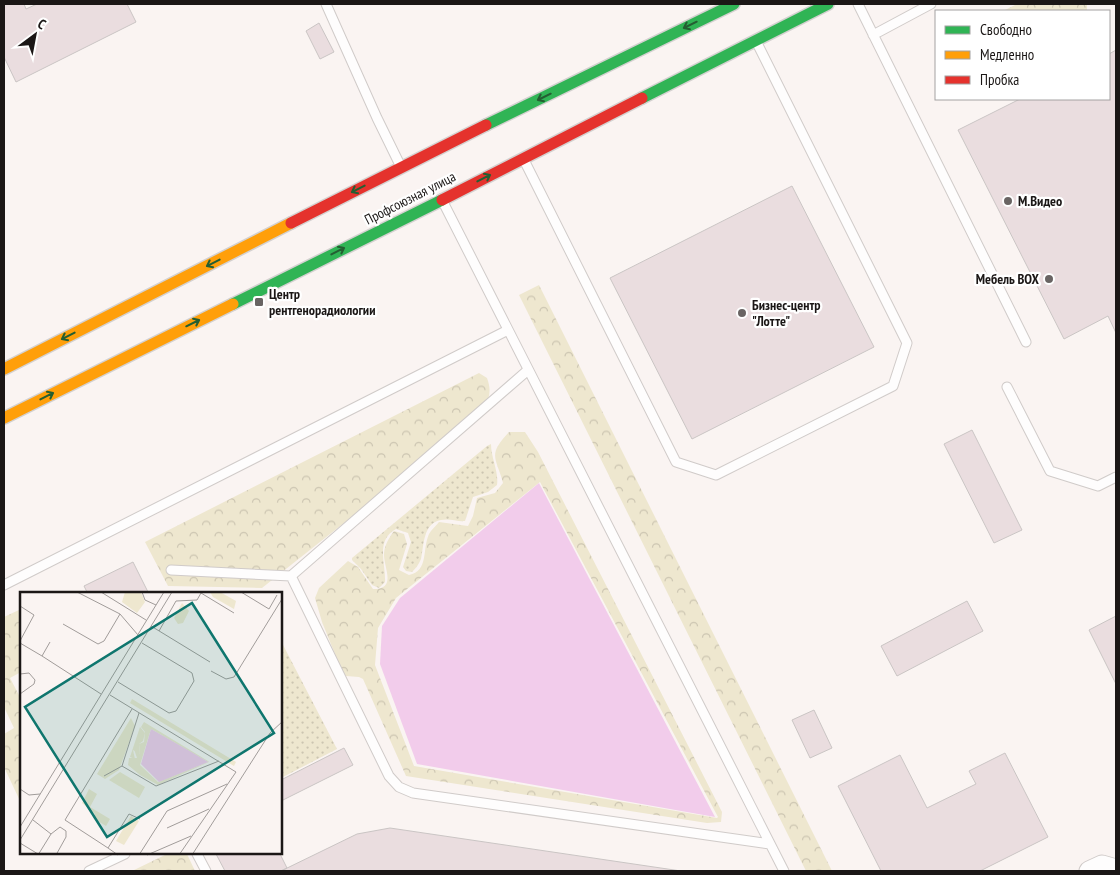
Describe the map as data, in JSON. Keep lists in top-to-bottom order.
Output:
{
  "streets": {
    "main road": ["Профсоюзная улица"]
  },
  "places": {
    "other": ["М.Видео", "Мебель BOX", "Бизнес-центр \"Лотте\""],
    "transit": ["Центр рентгенорадиологии"]
  },
  "legend": ["Свободно", "Медленно", "Пробка"],
  "north": "top right"
}
